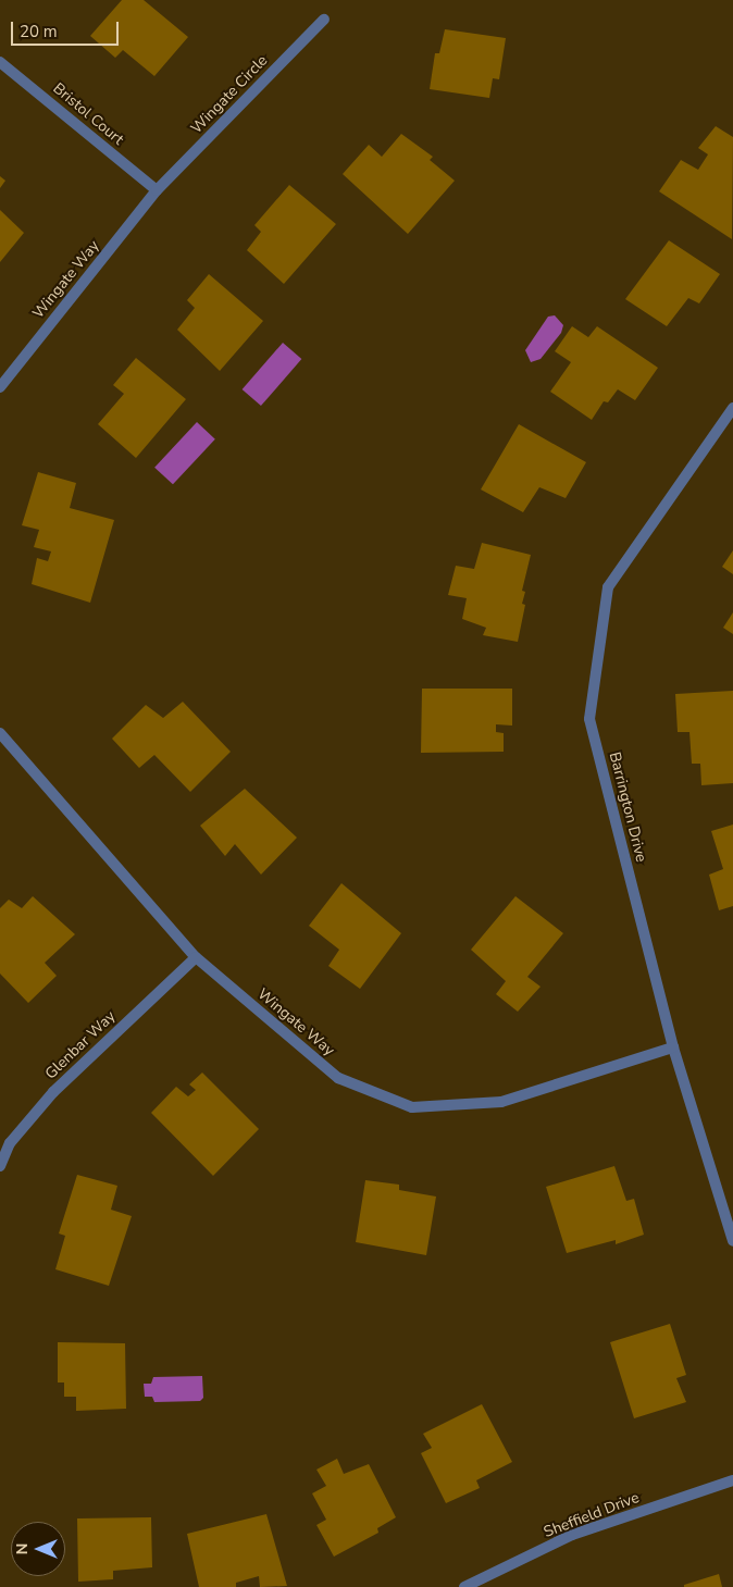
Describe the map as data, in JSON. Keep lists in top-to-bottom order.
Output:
{
  "streets": {
    "street": [
      "Wingate Circle",
      "Bristol Court",
      "Wingate Way",
      "Barrington Drive",
      "Glenbar Way",
      "Sheffield Drive"
    ]
  },
  "crossings": [
    ["Wingate Circle", "Bristol Court"],
    ["Wingate Circle", "Wingate Way"],
    ["Bristol Court", "Wingate Way"],
    ["Wingate Way", "Barrington Drive"],
    ["Wingate Way", "Glenbar Way"]
  ],
  "scale_bar": "20 m",
  "north": "left"
}
